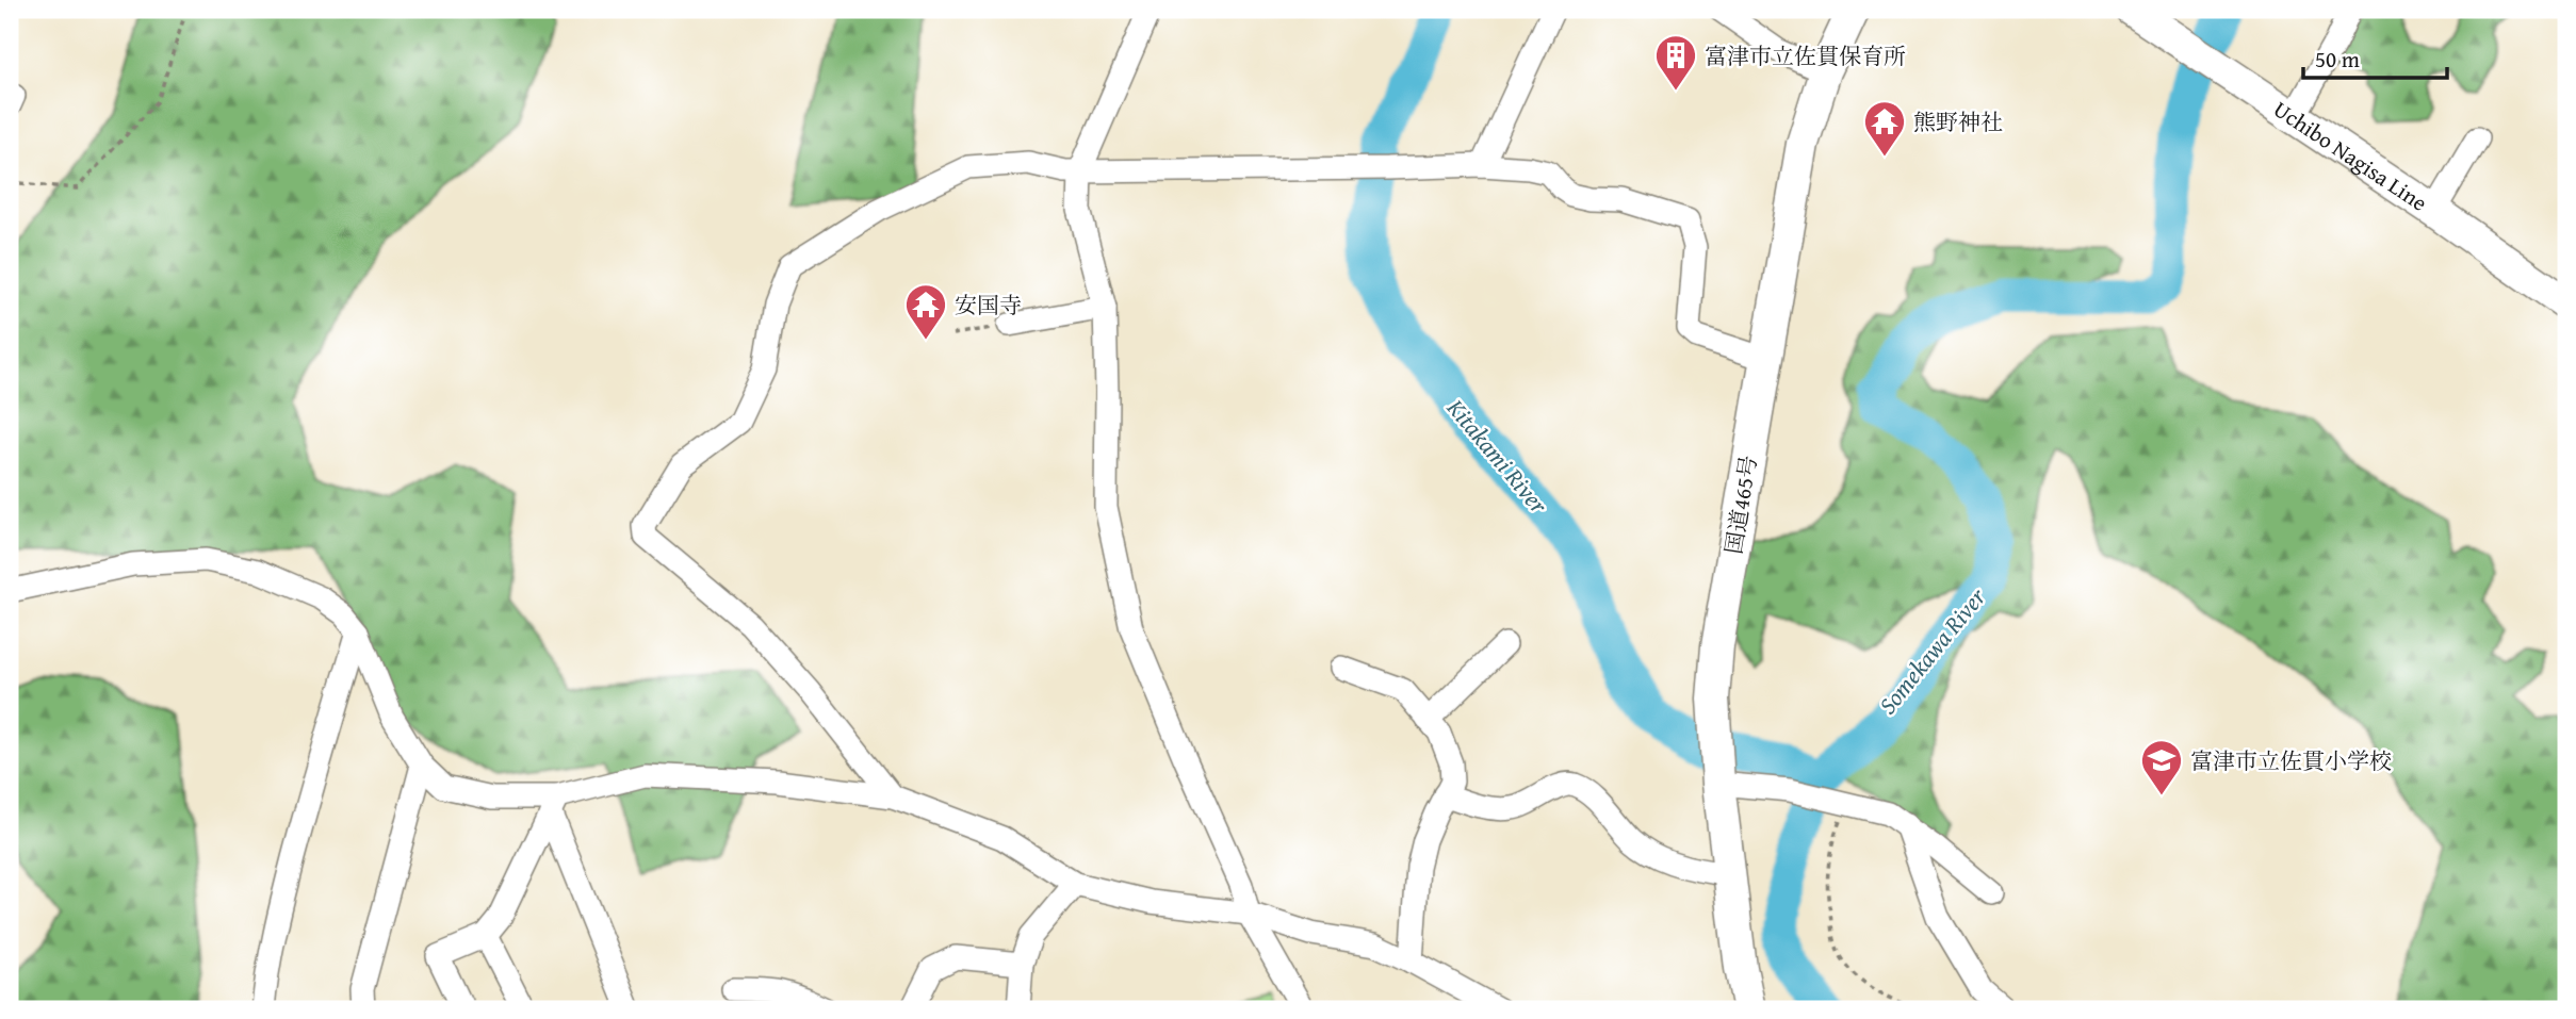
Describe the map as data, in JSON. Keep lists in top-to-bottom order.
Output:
{
  "streets": {
    "highway": ["Uchibo Nagisa Line", "国道465号"]
  },
  "water": ["Kitakami River", "Somekawa River"],
  "places": {
    "building": ["富津市立佐貫保育所"],
    "temple": ["熊野神社", "安国寺"],
    "school or university": ["富津市立佐貫小学校"]
  },
  "scale_bar": "50 m"
}
